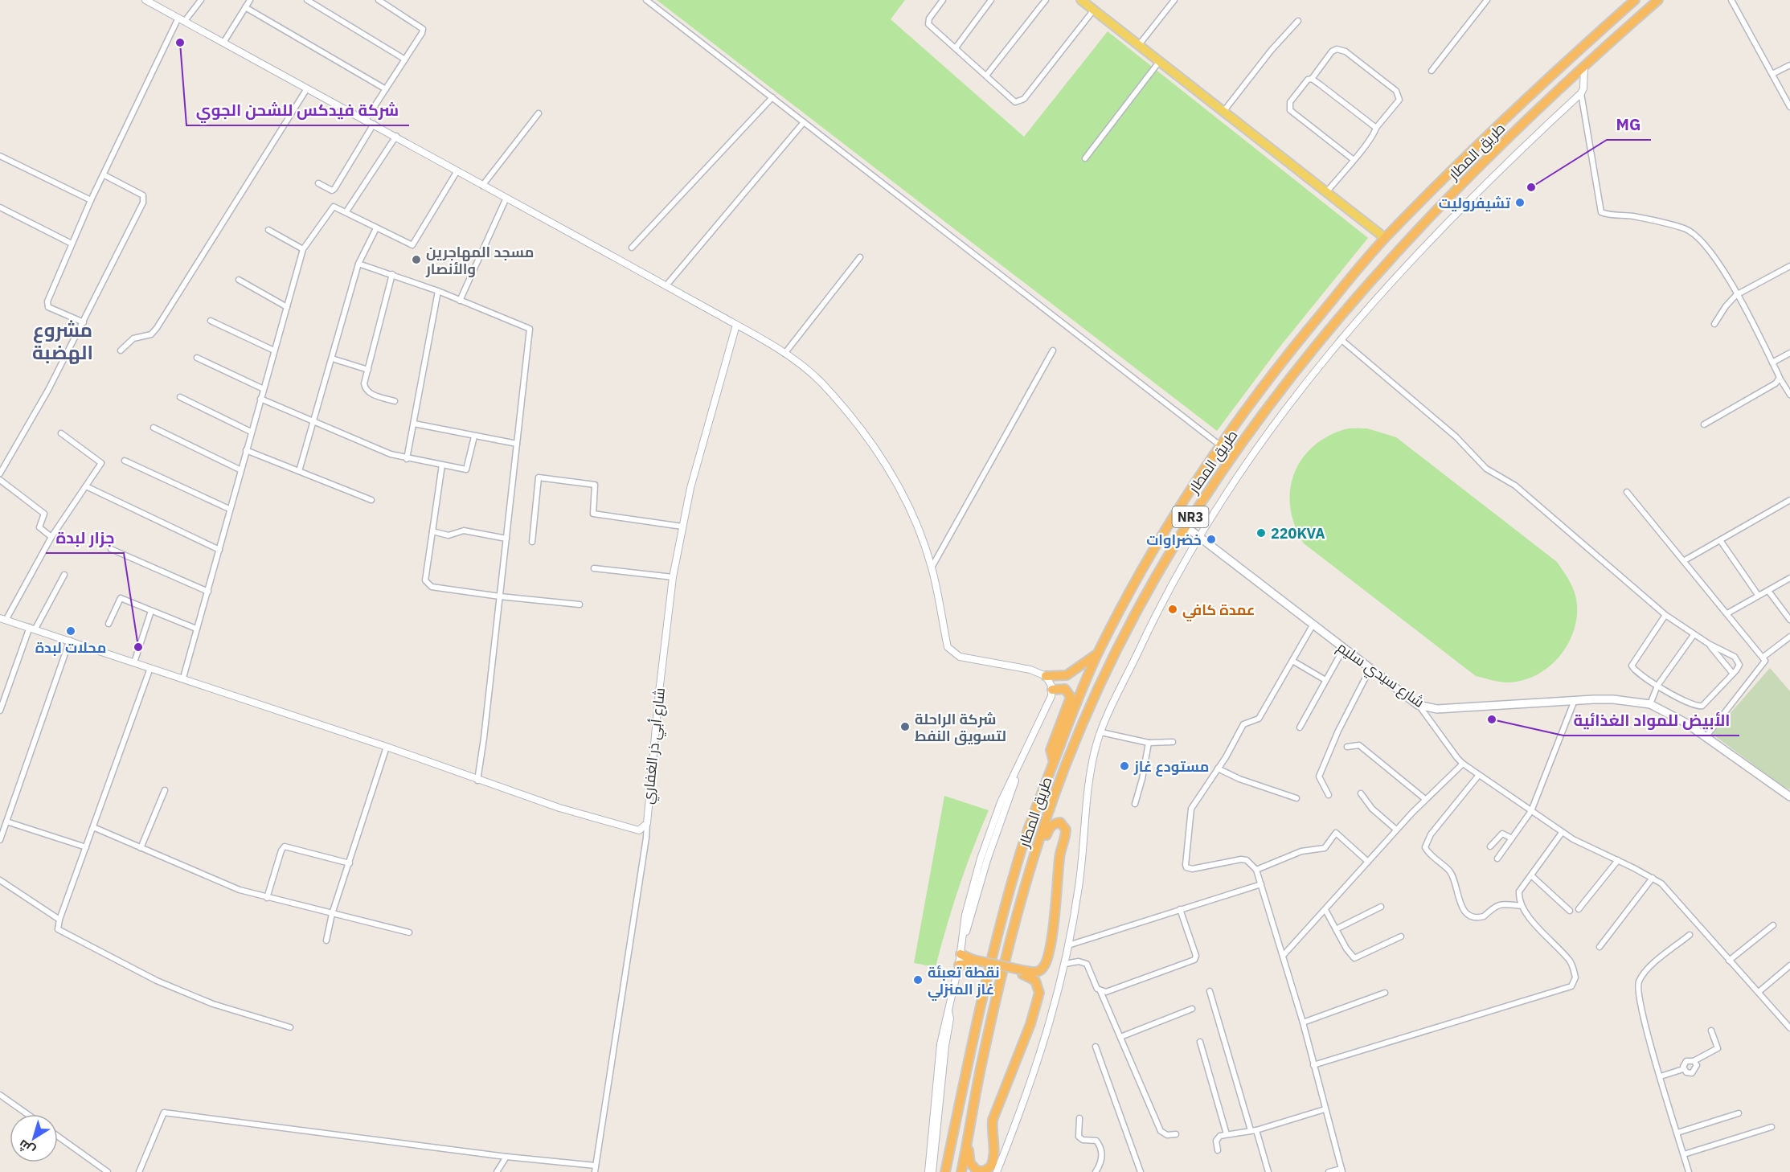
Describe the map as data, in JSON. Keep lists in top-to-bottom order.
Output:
{
  "streets": {
    "highway": ["طريق المطار", "NR3"],
    "main road": ["شارع سيدي سليم"],
    "street": ["شارع أبي ذر الغفاري"]
  },
  "crossings": [
    ["طريق المطار", "شارع سيدي سليم"]
  ],
  "districts": ["مشروع الهضبة"],
  "places": [
    "شركة فيدكس للشحن الجوي",
    "MG",
    "تشيفروليت",
    "مسجد المهاجرين والأنصار",
    "220KVA",
    "خضراوات",
    "عمدة كافي",
    "محلات لبدة",
    "جزار لبدة",
    "الأبيض للمواد الغذائية",
    "شركة الراحلة لتسويق النفط",
    "مستودع غاز",
    "نقطة تعبئة غاز المنزلي"
  ],
  "north": "bottom left"
}
